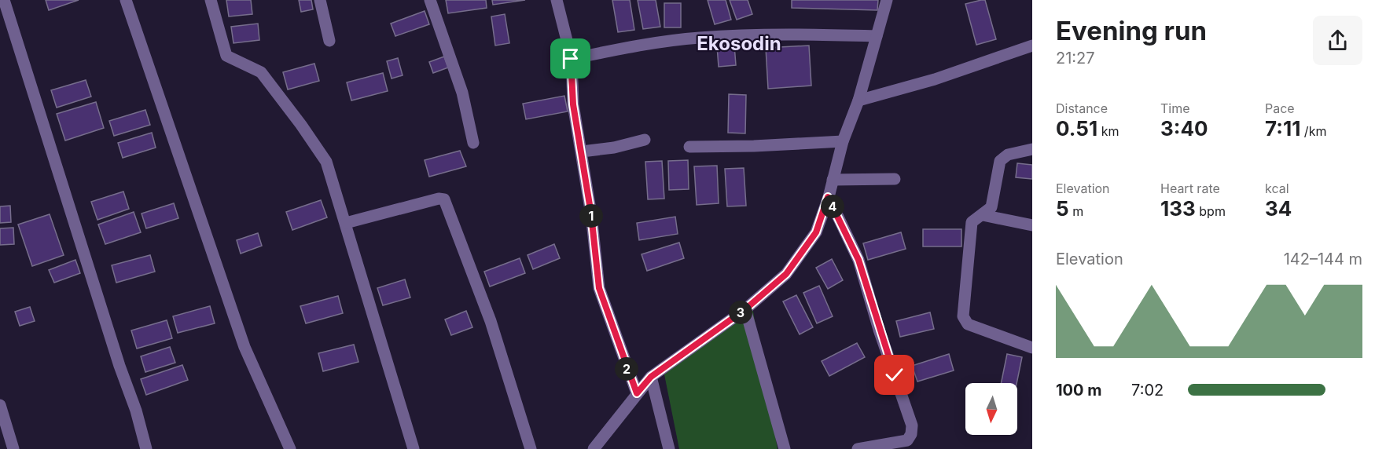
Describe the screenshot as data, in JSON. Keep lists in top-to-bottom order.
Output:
{
  "districts": ["Ekosodin"],
  "north": "bottom",
  "page": {
    "heading": ["Evening run", "21:27"],
    "stats": [
      ["Distance", "0.51 km"],
      ["Time", "3:40"],
      ["Pace", "7:11 /km"],
      ["Elevation", "5 m"],
      ["Heart rate", "133 bpm"],
      ["kcal", "34"]
    ],
    "pins": [
      "4",
      "1",
      "3",
      "2"
    ],
    "chart": ["Elevation", "142–144 m"],
    "list": [
      {
        "name": "100 m",
        "note": "7:02"
      }
    ]
  }
}
